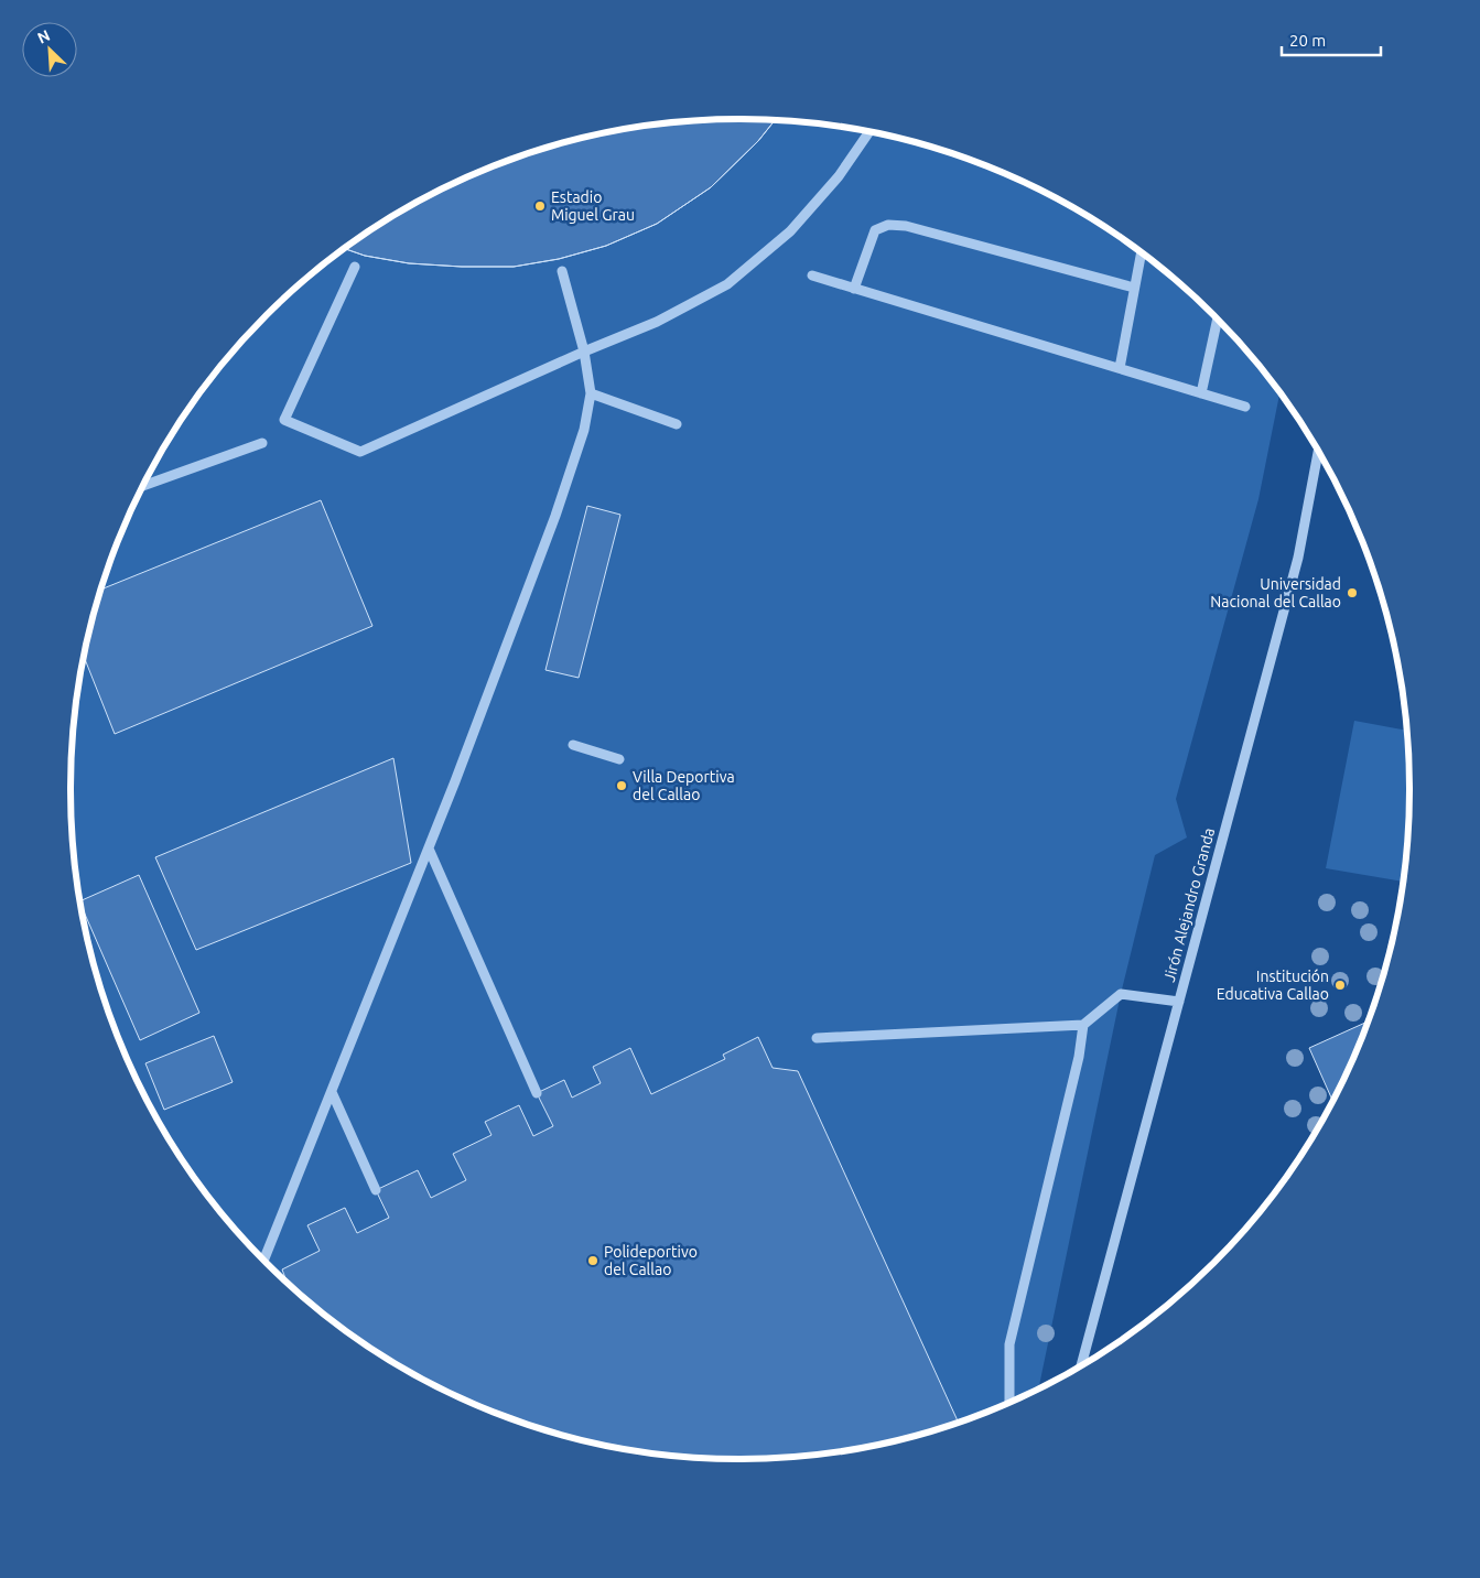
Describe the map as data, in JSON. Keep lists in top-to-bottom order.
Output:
{
  "streets": {
    "street": ["Jirón Alejandro Granda"]
  },
  "places": [
    "Estadio Miguel Grau",
    "Universidad Nacional del Callao",
    "Villa Deportiva del Callao",
    "Institución Educativa Callao",
    "Polideportivo del Callao"
  ],
  "scale_bar": "20 m",
  "north": "top left"
}
